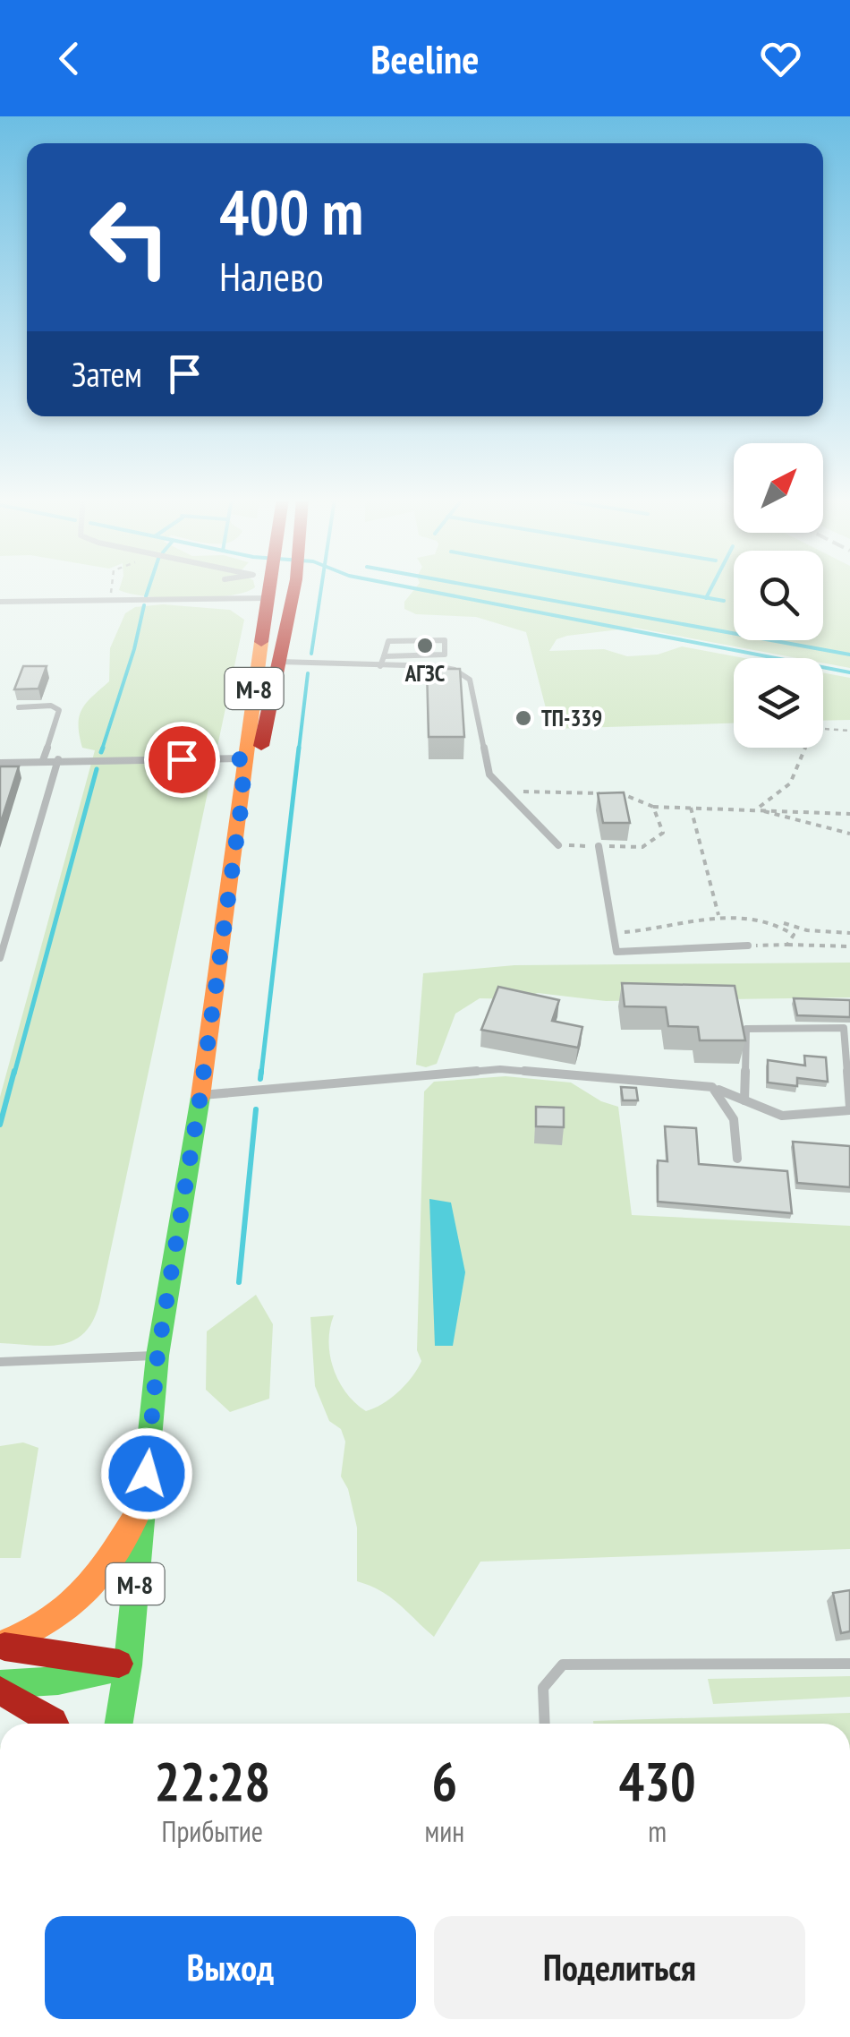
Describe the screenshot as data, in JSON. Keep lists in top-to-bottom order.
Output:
{
  "streets": {
    "main road": ["М-8"]
  },
  "places": ["АГЗС", "ТП-339"],
  "north": "top right",
  "page": {
    "header": "Beeline",
    "turn": ["400 m", "Налево"],
    "then": "Затем",
    "eta": [
      "22:28",
      "Прибытие",
      "6",
      "мин",
      "430",
      "m"
    ],
    "buttons": ["Выход", "Поделиться"]
  }
}
